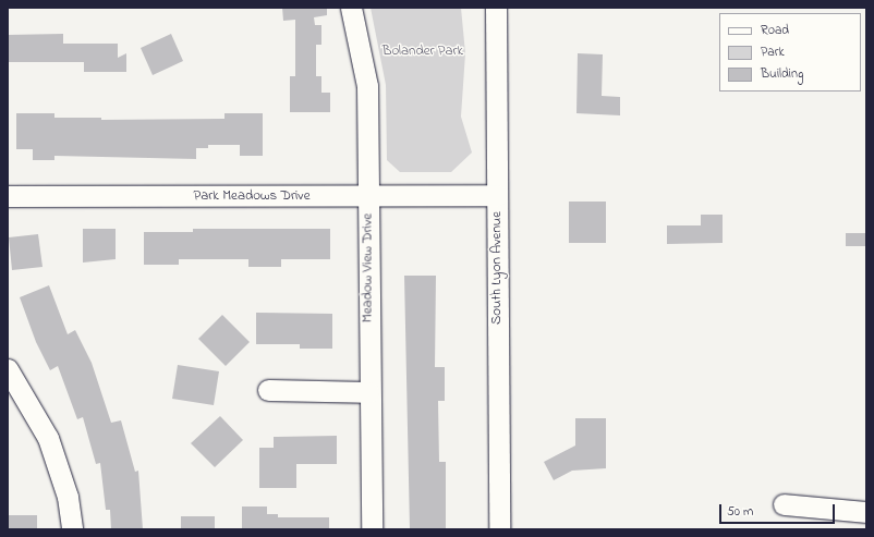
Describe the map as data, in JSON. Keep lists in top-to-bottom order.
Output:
{
  "streets": {
    "street": ["Park Meadows Drive", "Meadow View Drive", "South Lyon Avenue"]
  },
  "crossings": [
    ["Park Meadows Drive", "Meadow View Drive"],
    ["Park Meadows Drive", "South Lyon Avenue"]
  ],
  "parks": ["Bolander Park"],
  "legend": ["Road", "Park", "Building"],
  "scale_bar": "50 m"
}
